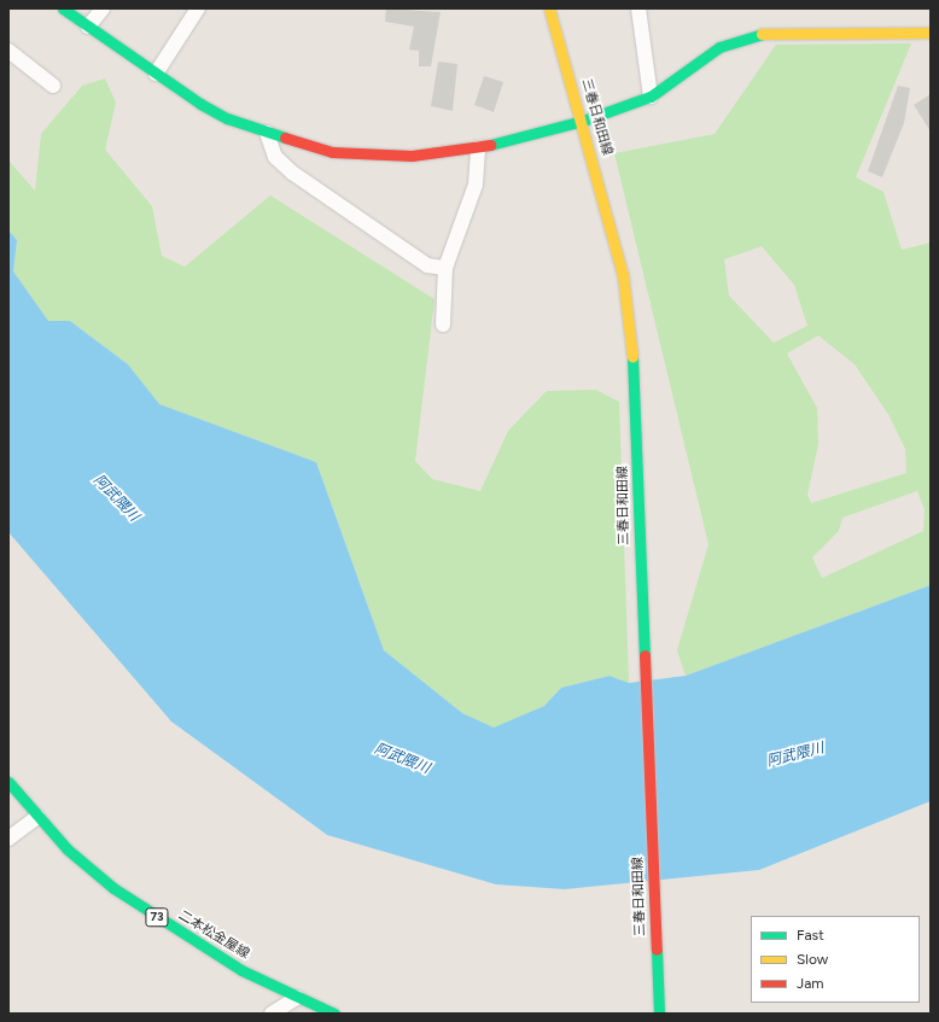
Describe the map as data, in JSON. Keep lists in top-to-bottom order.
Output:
{
  "streets": {
    "main road": ["三春日和田線", "73", "二本松金屋線"]
  },
  "water": ["阿武隈川"],
  "legend": ["Fast", "Slow", "Jam"]
}
